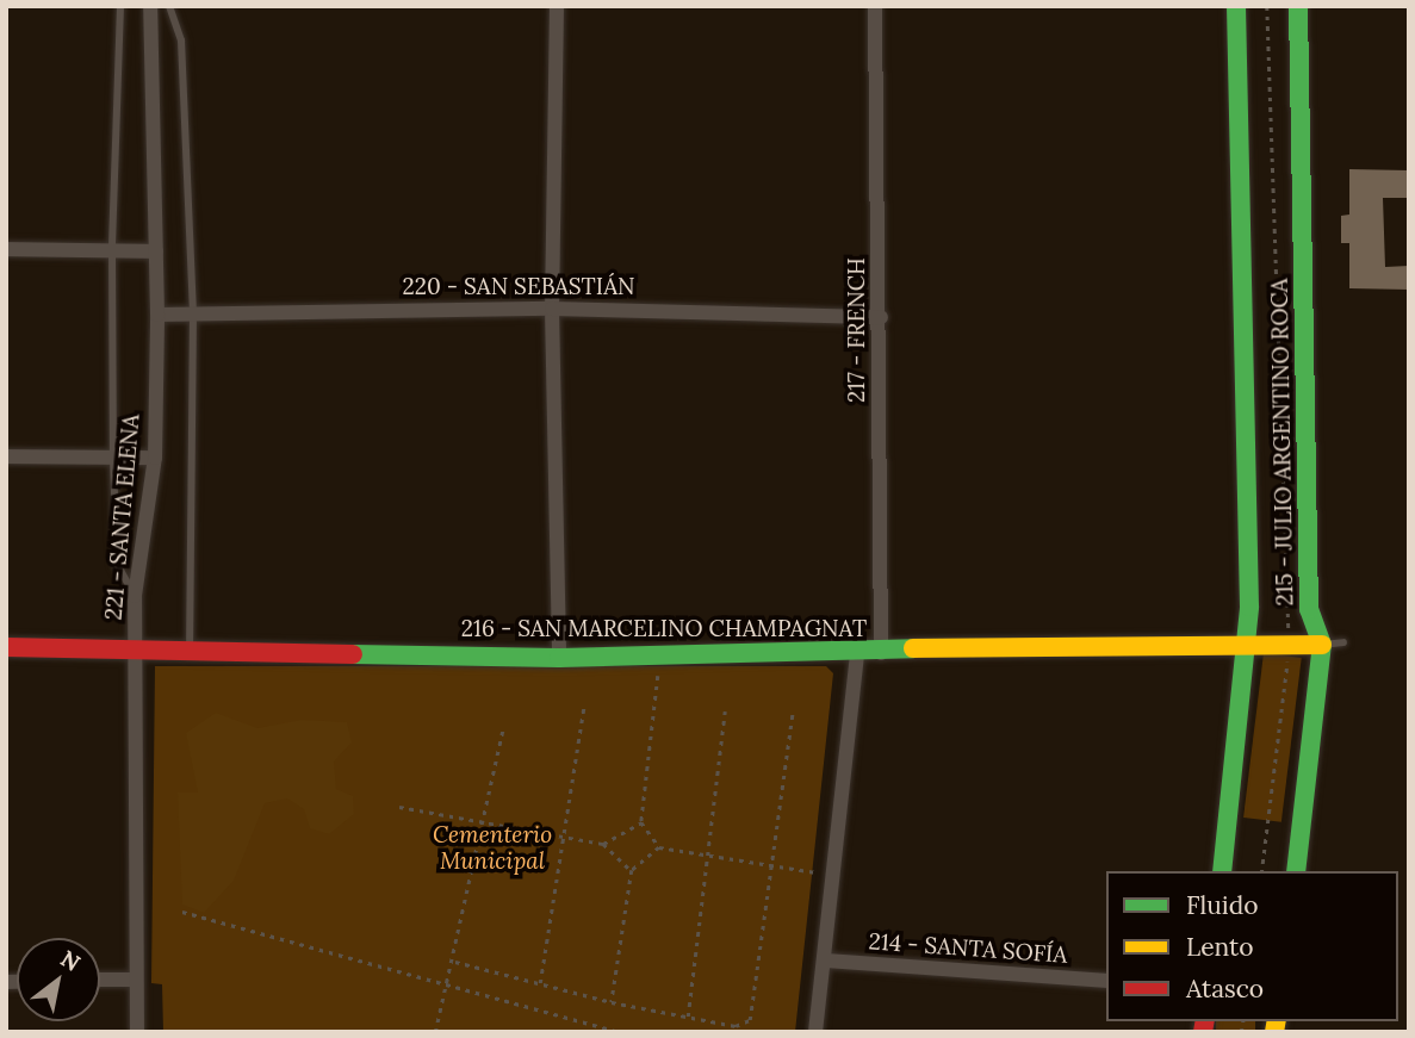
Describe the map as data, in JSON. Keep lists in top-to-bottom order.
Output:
{
  "streets": {
    "street": [
      "220 - SAN SEBASTIÁN",
      "217 - FRENCH",
      "215 - JULIO ARGENTINO ROCA",
      "221 - SANTA ELENA",
      "216 - SAN MARCELINO CHAMPAGNAT",
      "214 - SANTA SOFÍA"
    ]
  },
  "crossings": [
    ["220 - SAN SEBASTIÁN", "217 - FRENCH"],
    ["220 - SAN SEBASTIÁN", "221 - SANTA ELENA"],
    ["217 - FRENCH", "216 - SAN MARCELINO CHAMPAGNAT"],
    ["215 - JULIO ARGENTINO ROCA", "216 - SAN MARCELINO CHAMPAGNAT"],
    ["221 - SANTA ELENA", "216 - SAN MARCELINO CHAMPAGNAT"]
  ],
  "parks": ["Cementerio Municipal"],
  "legend": ["Fluido", "Lento", "Atasco"],
  "north": "top right"
}
